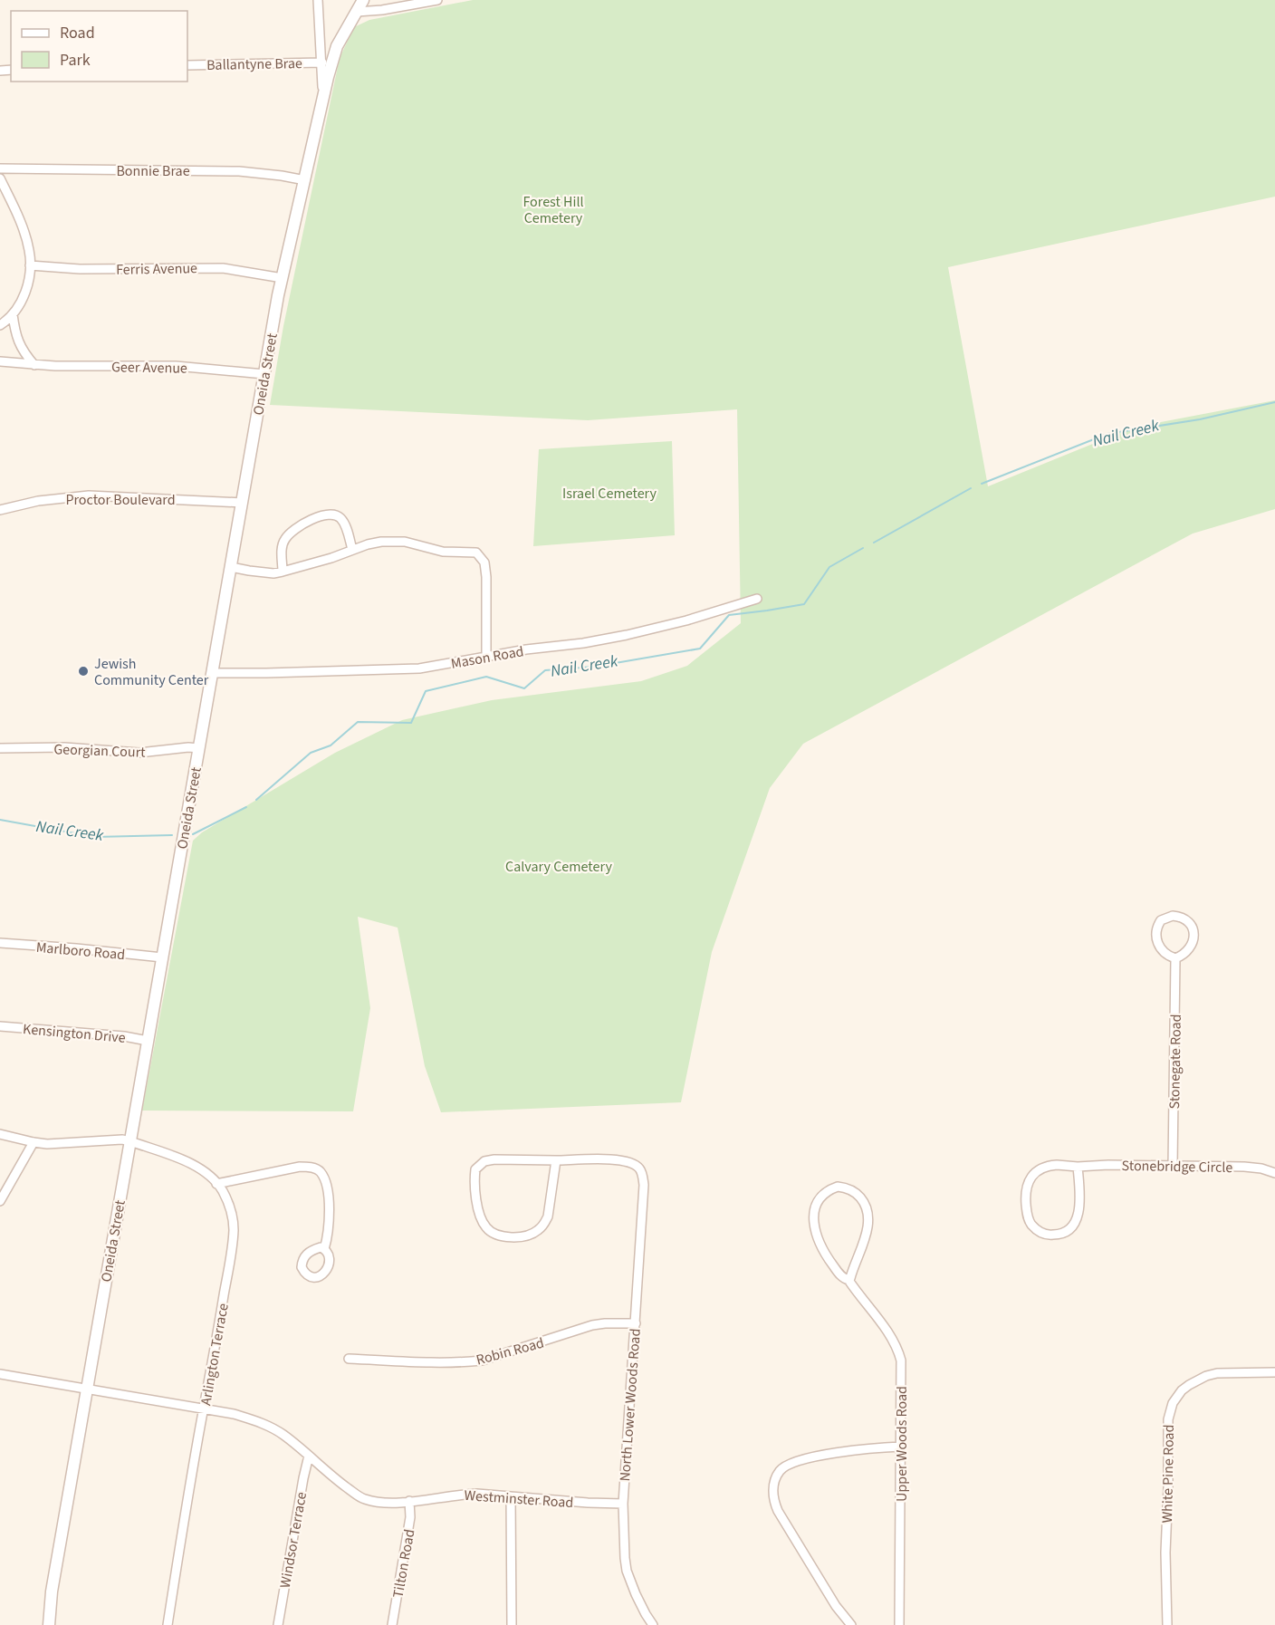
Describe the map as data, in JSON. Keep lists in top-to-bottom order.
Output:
{
  "streets": {
    "street": [
      "Ballantyne Brae",
      "Bonnie Brae",
      "Ferris Avenue",
      "Geer Avenue",
      "Oneida Street",
      "Proctor Boulevard",
      "Mason Road",
      "Georgian Court",
      "Marlboro Road",
      "Kensington Drive",
      "Stonegate Road",
      "Stonebridge Circle",
      "Robin Road",
      "Arlington Terrace",
      "North Lower Woods Road",
      "Upper Woods Road",
      "White Pine Road",
      "Westminster Road",
      "Windsor Terrace",
      "Tilton Road"
    ]
  },
  "crossings": [
    ["Bonnie Brae", "Oneida Street"],
    ["Ferris Avenue", "Oneida Street"],
    ["Geer Avenue", "Oneida Street"],
    ["Oneida Street", "Proctor Boulevard"],
    ["Oneida Street", "Mason Road"],
    ["Oneida Street", "Georgian Court"],
    ["Oneida Street", "Marlboro Road"],
    ["Oneida Street", "Kensington Drive"],
    ["Oneida Street", "Arlington Terrace"],
    ["Oneida Street", "Westminster Road"],
    ["Stonegate Road", "Stonebridge Circle"],
    ["Robin Road", "North Lower Woods Road"],
    ["Arlington Terrace", "Westminster Road"],
    ["North Lower Woods Road", "Westminster Road"],
    ["Westminster Road", "Windsor Terrace"],
    ["Westminster Road", "Tilton Road"]
  ],
  "water": ["Nail Creek"],
  "parks": ["Forest Hill Cemetery", "Israel Cemetery", "Calvary Cemetery"],
  "places": ["Jewish Community Center"],
  "legend": ["Road", "Park"]
}
